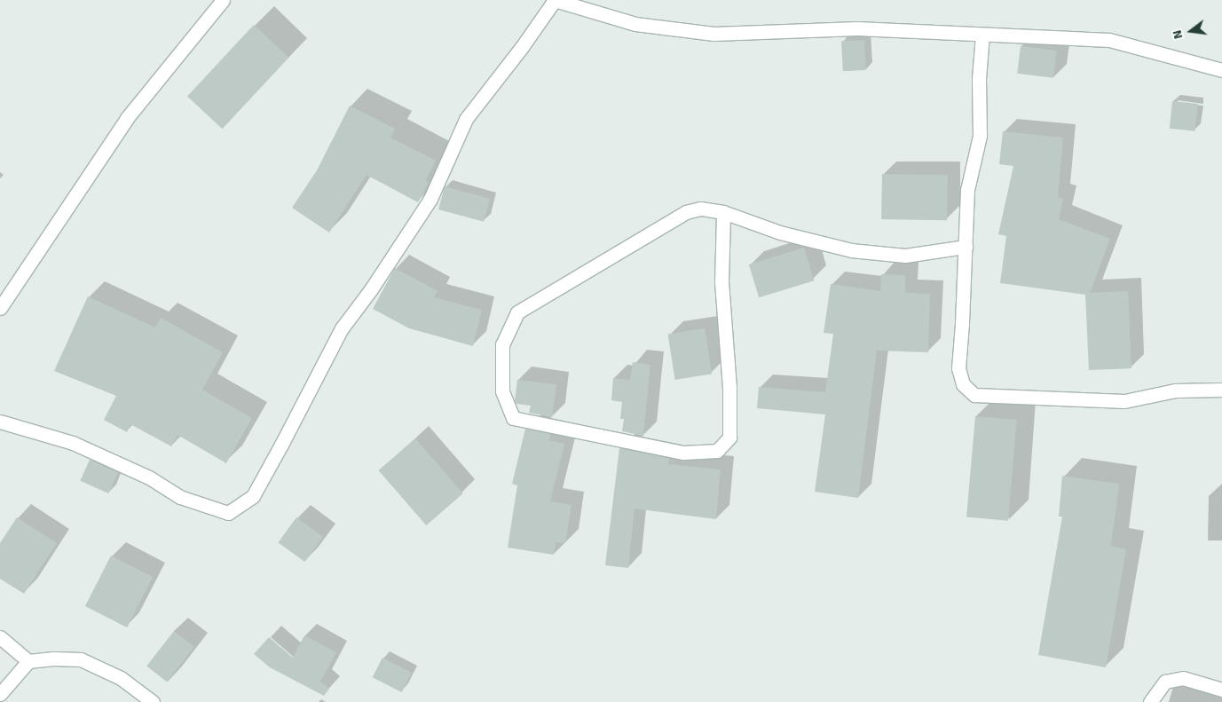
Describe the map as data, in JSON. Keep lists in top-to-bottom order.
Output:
{
  "north": "left"
}
